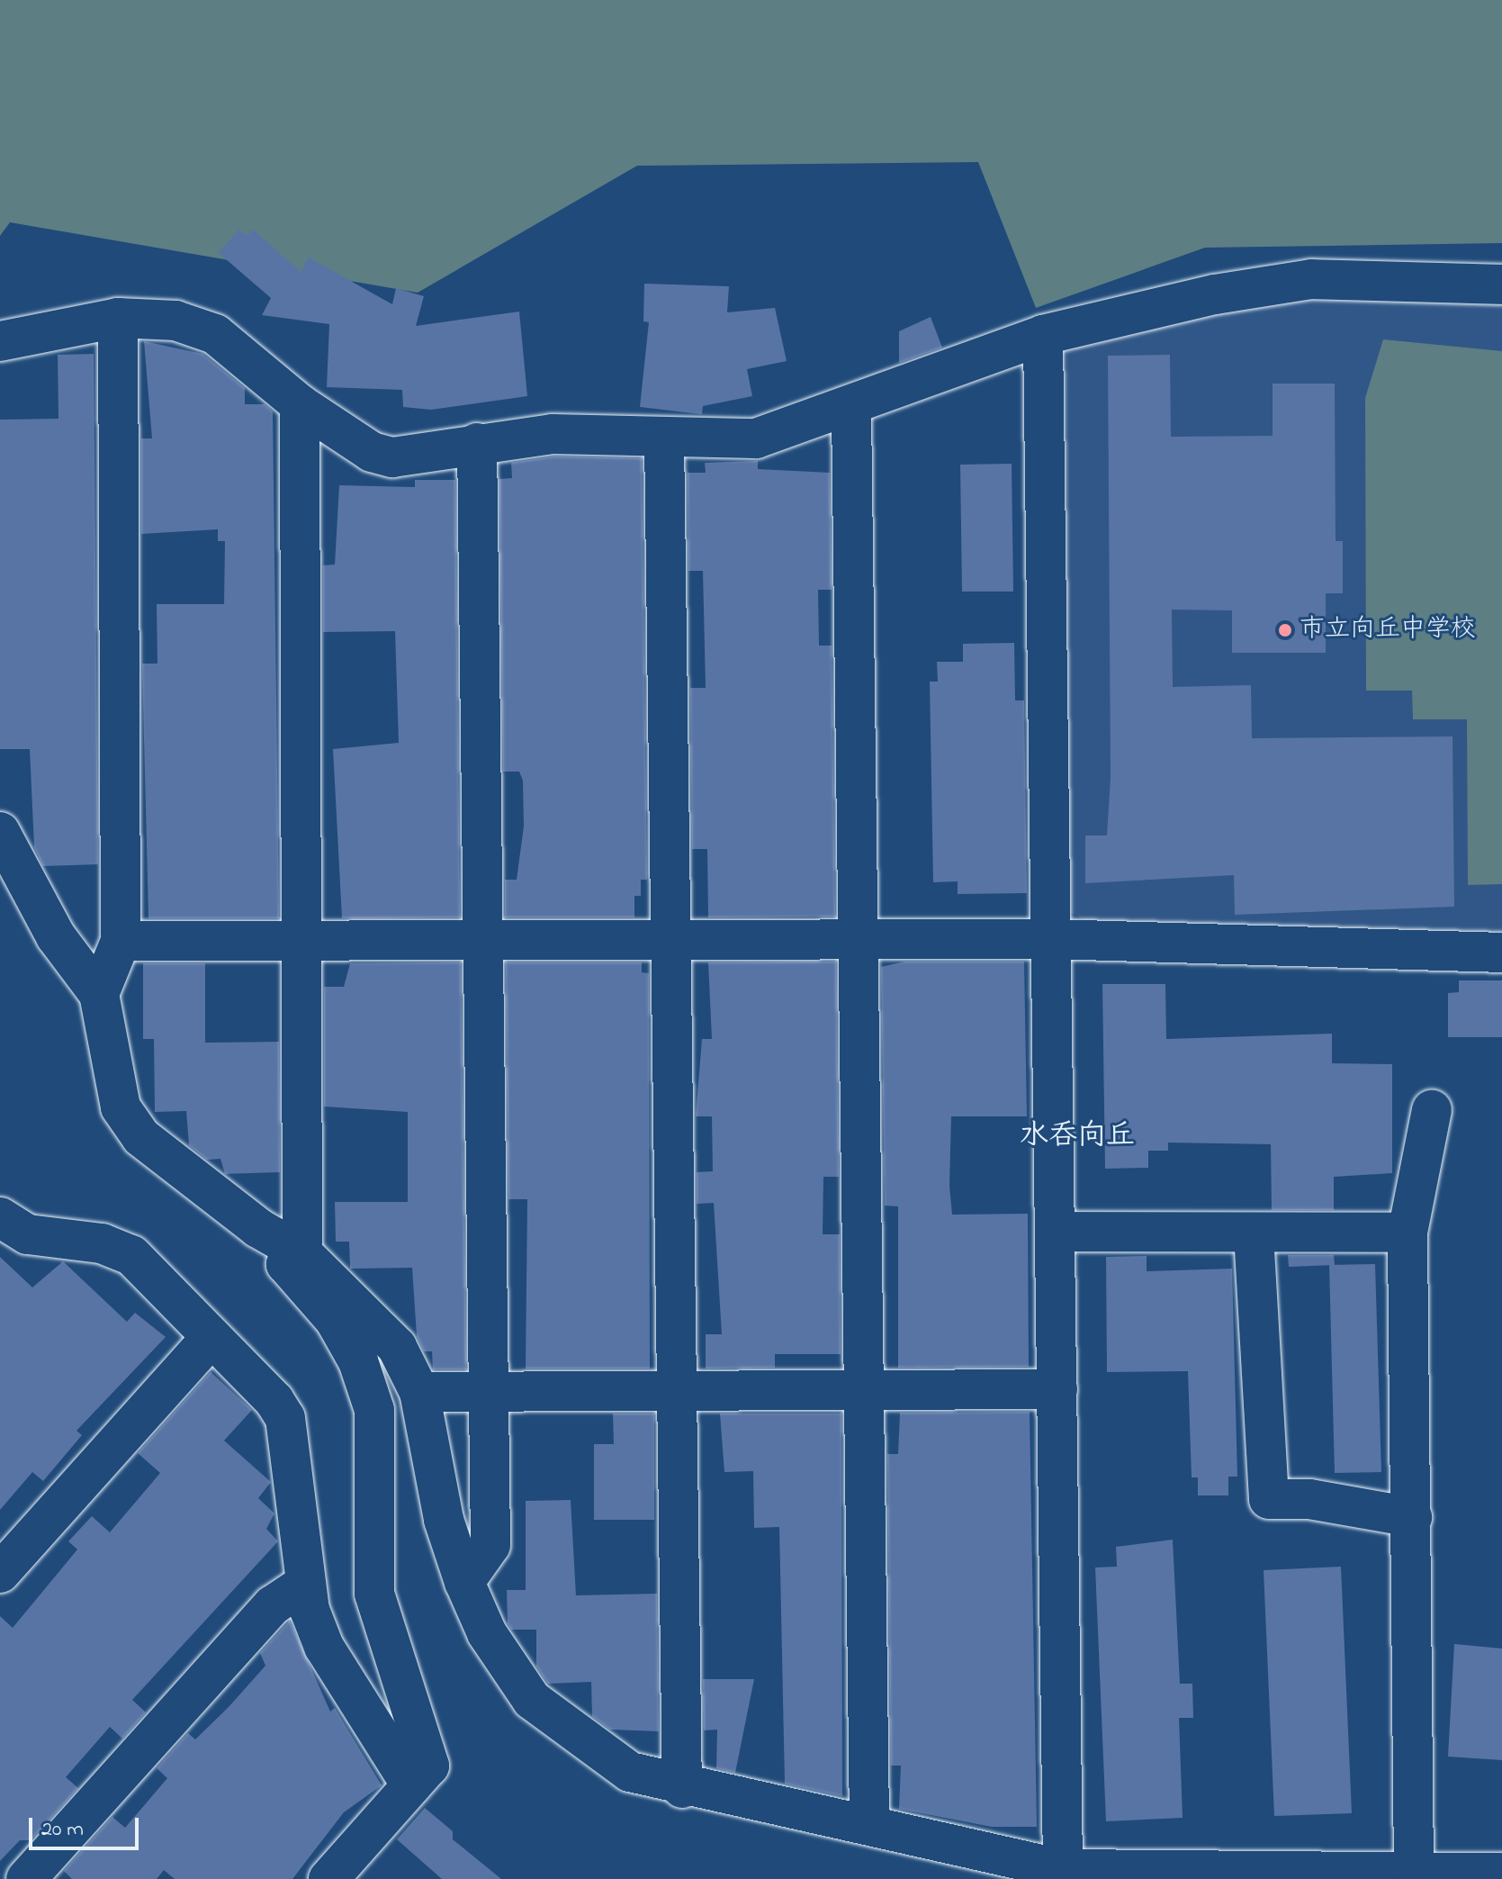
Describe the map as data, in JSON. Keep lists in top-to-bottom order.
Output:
{
  "districts": ["水呑向丘"],
  "places": ["市立向丘中学校"],
  "scale_bar": "20 m"
}
